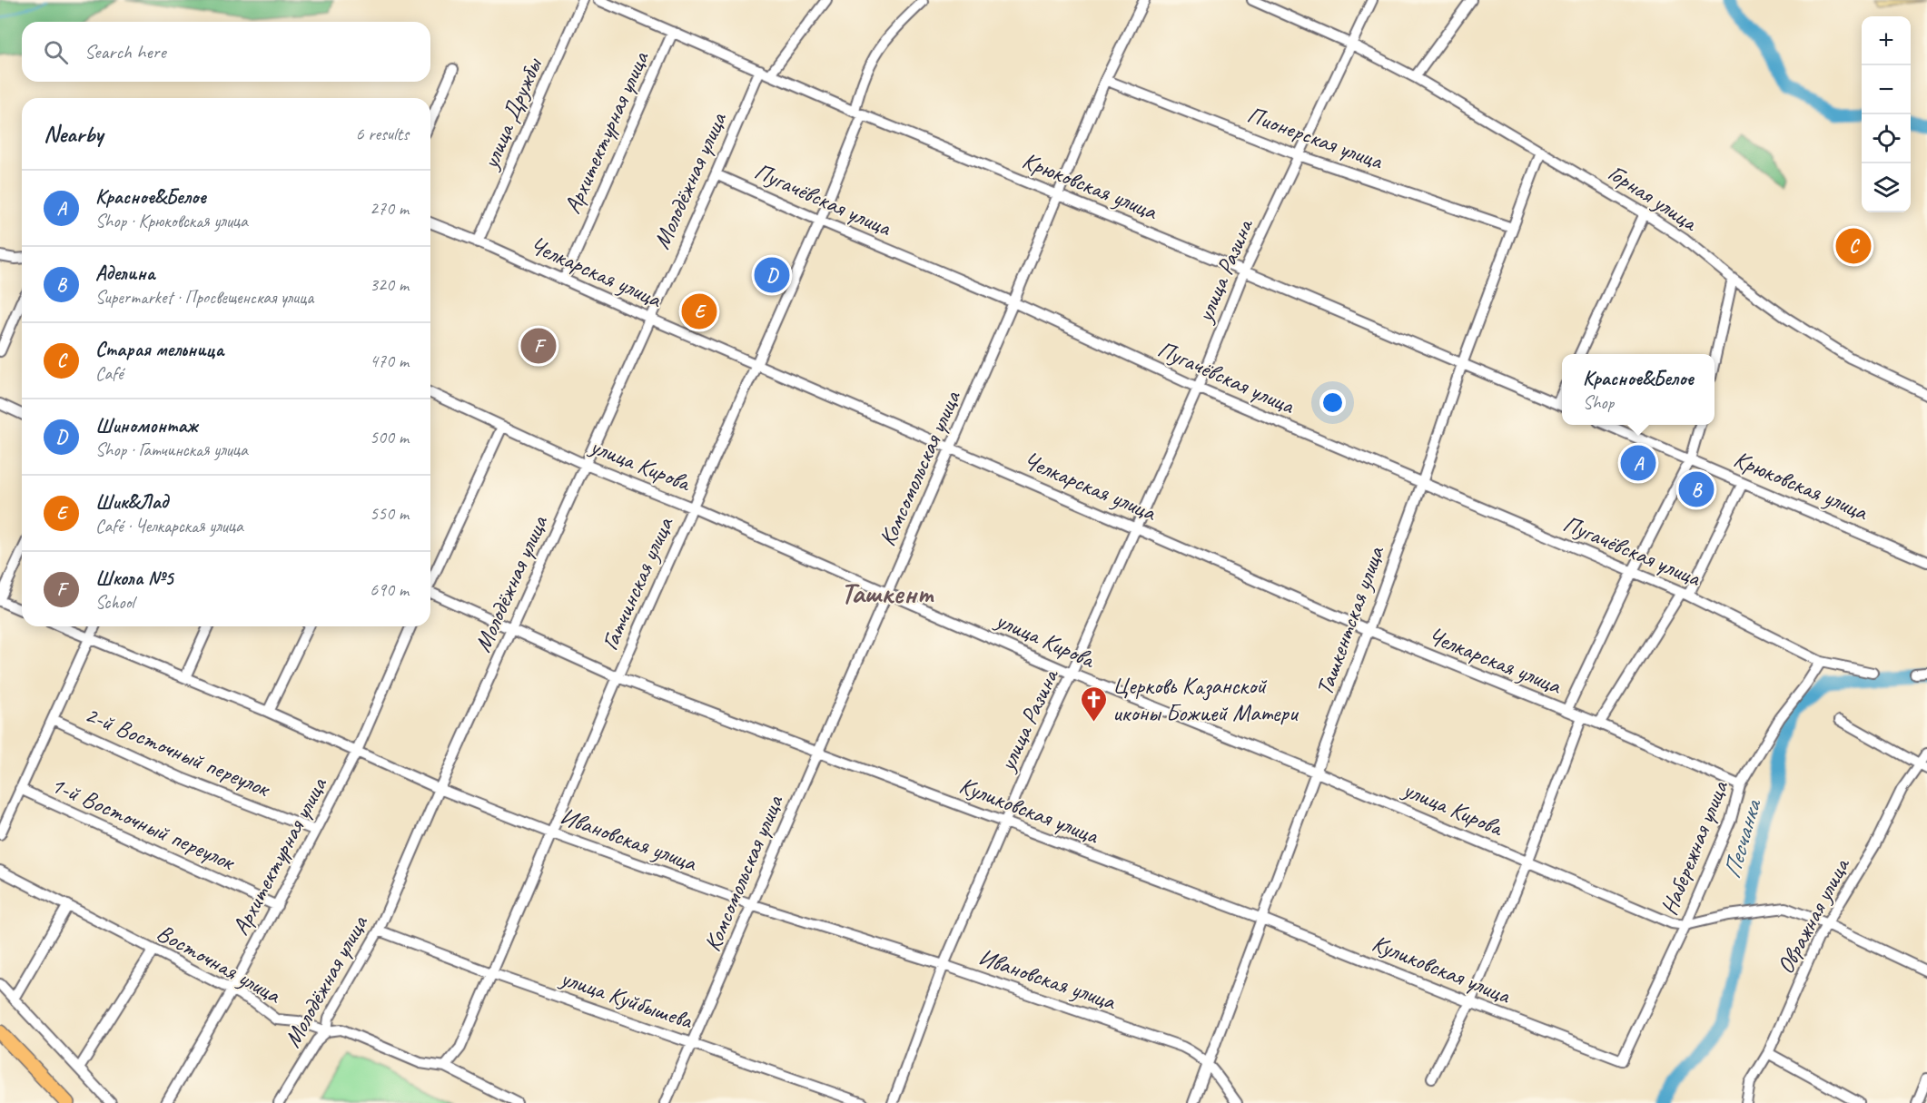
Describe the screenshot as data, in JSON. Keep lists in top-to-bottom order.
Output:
{
  "streets": {
    "street": [
      "улица Дружбы",
      "Архитектурная улица",
      "Пионерская улица",
      "Молодёжная улица",
      "Крюковская улица",
      "Горная улица",
      "Пугачёвская улица",
      "улица Разина",
      "Челкарская улица",
      "улица Кирова",
      "Комсомольская улица",
      "Гатчинская улица",
      "Ташкентская улица",
      "2-й Восточный переулок",
      "Куликовская улица",
      "1-й Восточный переулок",
      "Ивановская улица",
      "Набережная улица",
      "Овражная улица",
      "Восточная улица",
      "улица Куйбышева"
    ]
  },
  "crossings": [
    ["улица Дружбы", "Челкарская улица"],
    ["Архитектурная улица", "Крюковская улица"],
    ["Архитектурная улица", "Челкарская улица"],
    ["Архитектурная улица", "2-й Восточный переулок"],
    ["Архитектурная улица", "1-й Восточный переулок"],
    ["Архитектурная улица", "Ивановская улица"],
    ["Архитектурная улица", "Восточная улица"],
    ["Пионерская улица", "улица Разина"],
    ["Пионерская улица", "Комсомольская улица"],
    ["Пионерская улица", "Ташкентская улица"],
    ["Молодёжная улица", "Крюковская улица"],
    ["Молодёжная улица", "Пугачёвская улица"],
    ["Молодёжная улица", "Челкарская улица"],
    ["Молодёжная улица", "улица Кирова"],
    ["Молодёжная улица", "Куликовская улица"],
    ["Молодёжная улица", "Ивановская улица"],
    ["Молодёжная улица", "Восточная улица"],
    ["Молодёжная улица", "улица Куйбышева"],
    ["Крюковская улица", "улица Разина"],
    ["Крюковская улица", "Комсомольская улица"],
    ["Крюковская улица", "Гатчинская улица"],
    ["Крюковская улица", "Ташкентская улица"],
    ["Горная улица", "улица Разина"],
    ["Горная улица", "Ташкентская улица"],
    ["Пугачёвская улица", "улица Разина"],
    ["Пугачёвская улица", "Комсомольская улица"],
    ["Пугачёвская улица", "Гатчинская улица"],
    ["Пугачёвская улица", "Ташкентская улица"],
    ["Пугачёвская улица", "Набережная улица"],
    ["улица Разина", "Челкарская улица"],
    ["улица Разина", "улица Кирова"],
    ["улица Разина", "Куликовская улица"],
    ["улица Разина", "Ивановская улица"],
    ["Челкарская улица", "Комсомольская улица"],
    ["Челкарская улица", "Гатчинская улица"],
    ["Челкарская улица", "Ташкентская улица"],
    ["Челкарская улица", "Набережная улица"],
    ["улица Кирова", "Комсомольская улица"],
    ["улица Кирова", "Гатчинская улица"],
    ["улица Кирова", "Ташкентская улица"],
    ["улица Кирова", "Набережная улица"],
    ["Комсомольская улица", "Куликовская улица"],
    ["Комсомольская улица", "Ивановская улица"],
    ["Комсомольская улица", "улица Куйбышева"],
    ["Гатчинская улица", "Куликовская улица"],
    ["Гатчинская улица", "Ивановская улица"],
    ["Гатчинская улица", "Восточная улица"],
    ["Гатчинская улица", "улица Куйбышева"],
    ["Ташкентская улица", "Куликовская улица"],
    ["Ташкентская улица", "Ивановская улица"],
    ["Куликовская улица", "Набережная улица"]
  ],
  "districts": ["Ташкент"],
  "water": ["Песчанка"],
  "places": {
    "church": ["Церковь Казанской иконы Божией Матери"]
  },
  "page": {
    "map_buttons": ["+", "−"],
    "search": "Search here",
    "heading": ["Nearby", "6 results"],
    "list": [
      {
        "mark": "A",
        "name": "Красное&Белое",
        "note": "Shop · Крюковская улица",
        "value": "270 m"
      },
      {
        "mark": "B",
        "name": "Аделина",
        "note": "Supermarket · Просвещенская улица",
        "value": "320 m"
      },
      {
        "mark": "C",
        "name": "Старая мельница",
        "note": "Café",
        "value": "470 m"
      },
      {
        "mark": "D",
        "name": "Шиномонтаж",
        "note": "Shop · Гатчинская улица",
        "value": "500 m"
      },
      {
        "mark": "E",
        "name": "Шик&Лад",
        "note": "Café · Челкарская улица",
        "value": "550 m"
      },
      {
        "mark": "F",
        "name": "Школа №5",
        "note": "School",
        "value": "690 m"
      }
    ],
    "pins": [
      "C",
      "D",
      "E",
      "F",
      "A",
      "B"
    ],
    "popup": ["Красное&Белое", "Shop"]
  }
}
